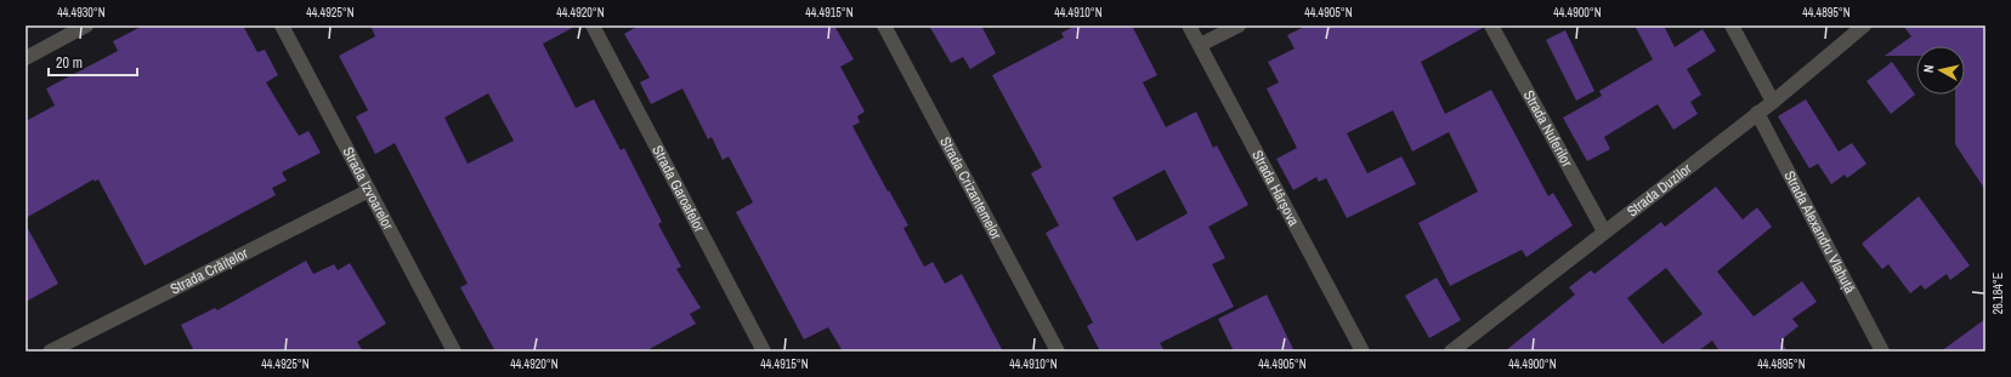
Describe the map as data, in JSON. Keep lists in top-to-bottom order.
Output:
{
  "streets": {
    "street": [
      "Strada Nuferilor",
      "Strada Izvoarelor",
      "Strada Garoafelor",
      "Strada Crizantemelor",
      "Strada Hârșova",
      "Strada Duzilor",
      "Strada Alexandru Vlahuță",
      "Strada Crăițelor"
    ]
  },
  "crossings": [
    ["Strada Nuferilor", "Strada Duzilor"],
    ["Strada Izvoarelor", "Strada Crăițelor"],
    ["Strada Duzilor", "Strada Alexandru Vlahuță"]
  ],
  "scale_bar": "20 m",
  "north": "left",
  "coordinates": [
    "44.4930°N",
    "44.4925°N",
    "44.4920°N",
    "44.4915°N",
    "44.4910°N",
    "44.4905°N",
    "44.4900°N",
    "44.4895°N",
    "26.184°E"
  ]
}
